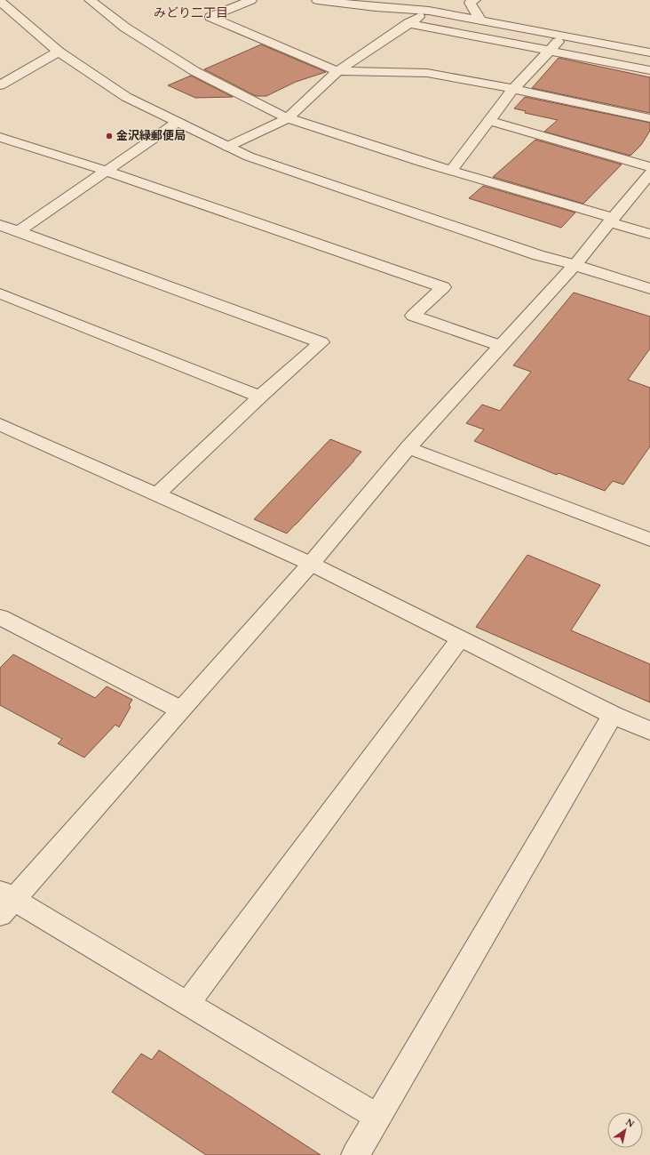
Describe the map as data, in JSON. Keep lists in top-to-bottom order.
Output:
{
  "districts": ["みどり二丁目"],
  "places": ["金沢緑郵便局"],
  "north": "top right"
}
